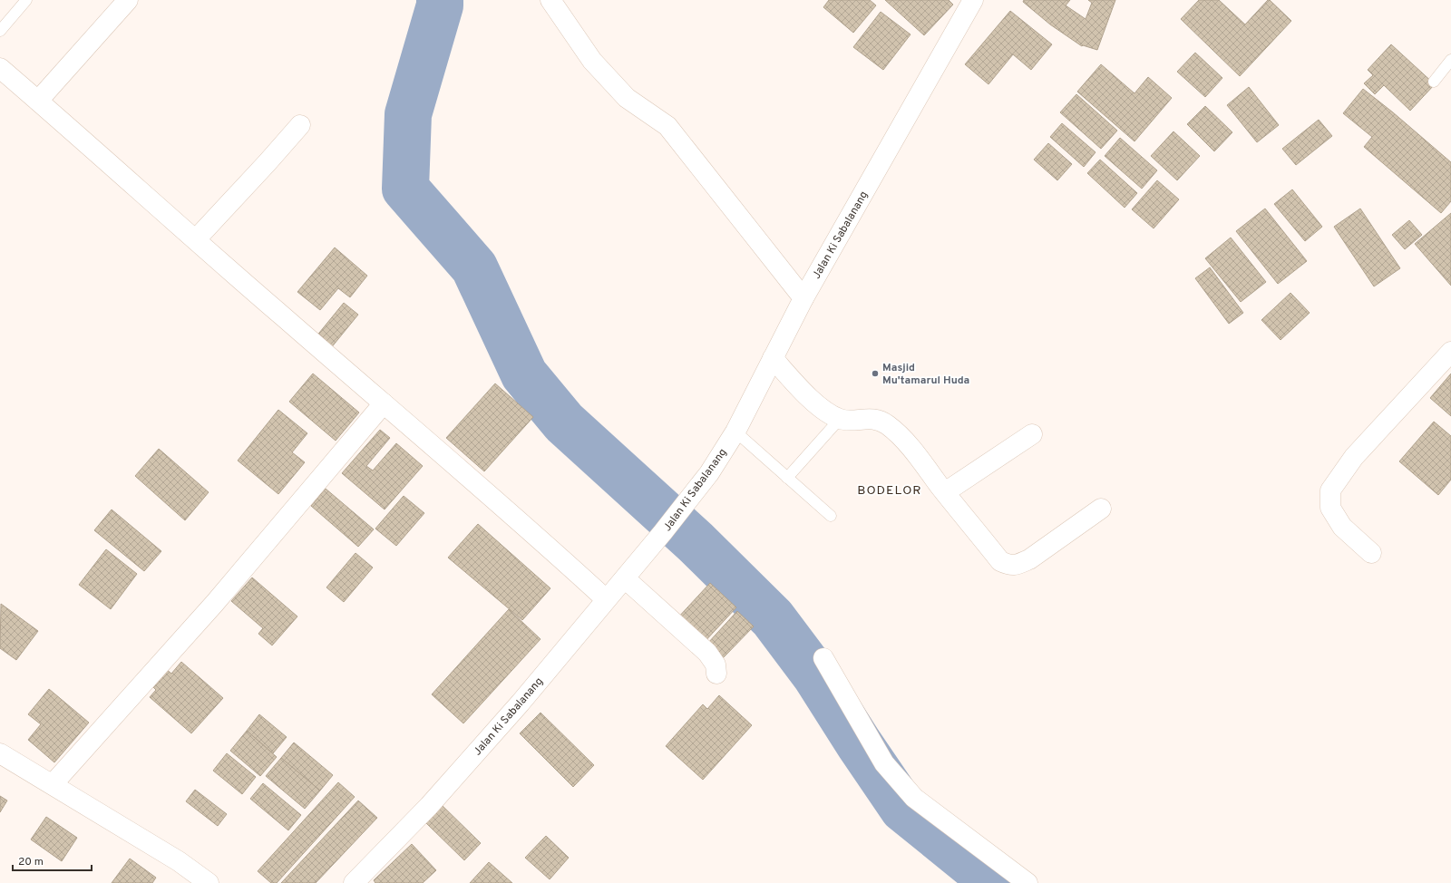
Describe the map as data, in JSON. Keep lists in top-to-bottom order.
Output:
{
  "streets": {
    "street": ["Jalan Ki Sabalanang"]
  },
  "districts": ["BODELOR"],
  "places": ["Masjid Mu'tamarul Huda"],
  "scale_bar": "20 m"
}
